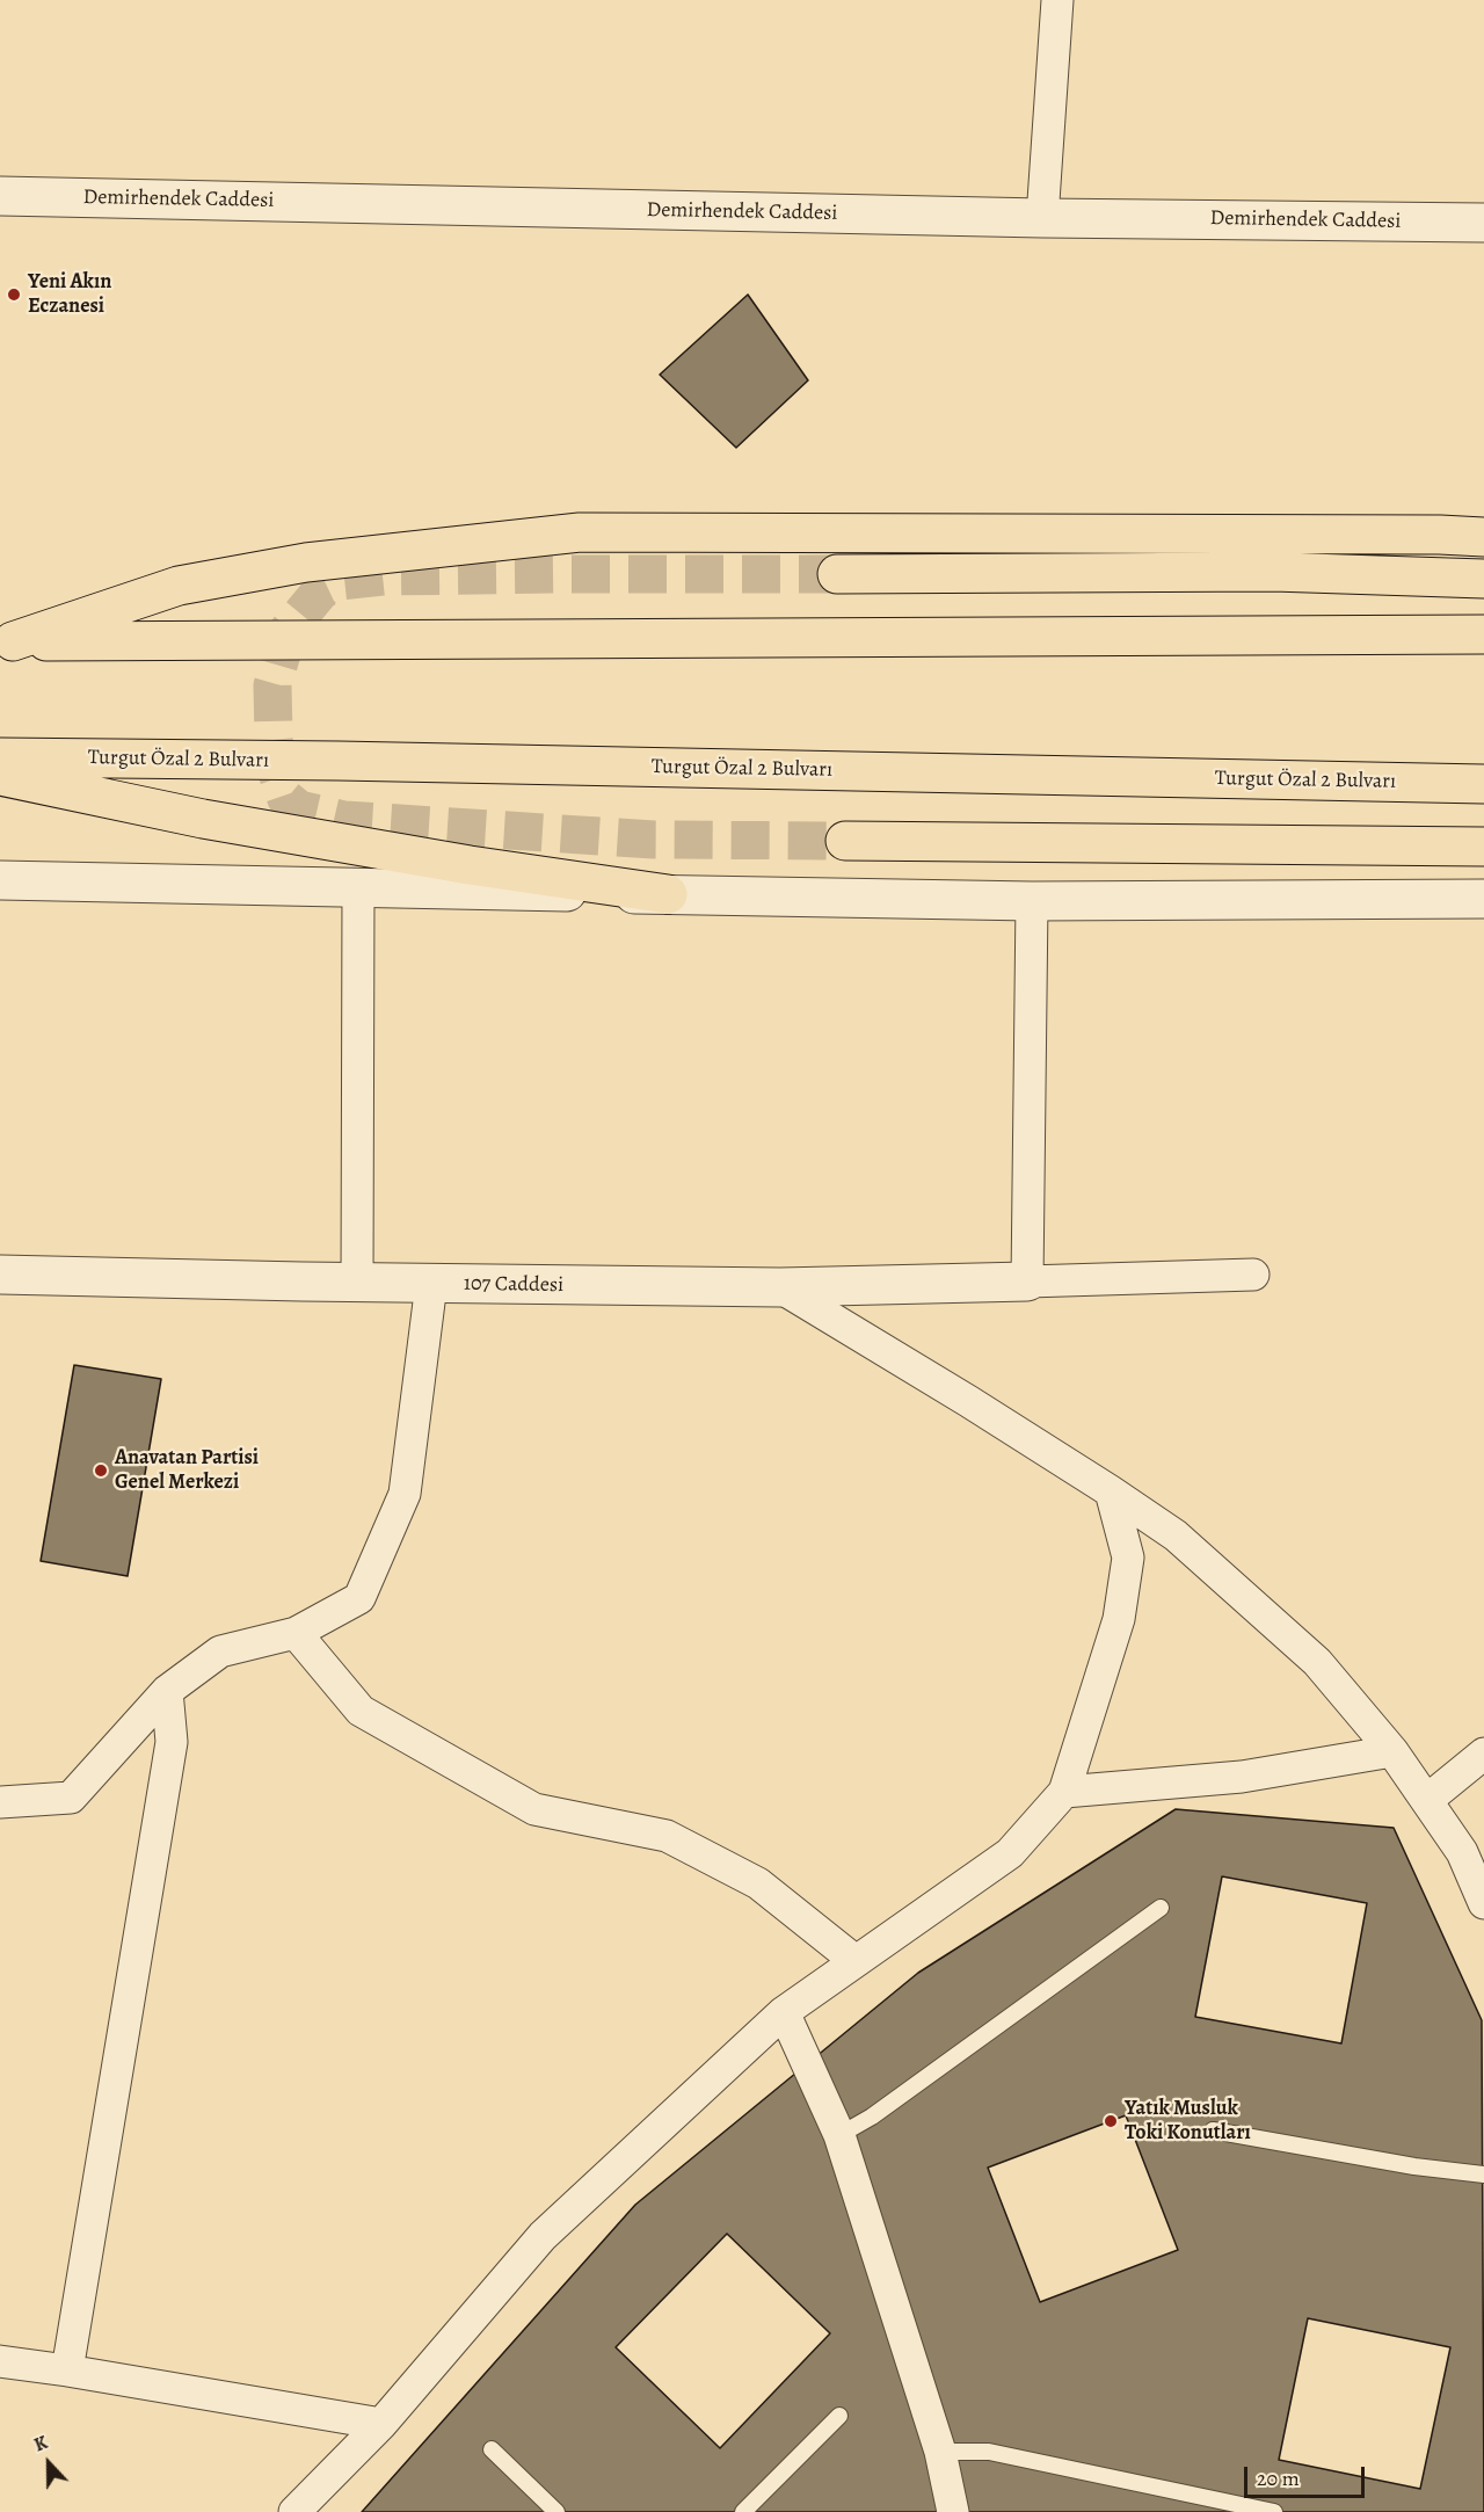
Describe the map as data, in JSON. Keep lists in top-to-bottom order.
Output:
{
  "streets": {
    "highway": ["Turgut Özal 2 Bulvarı"],
    "street": ["Demirhendek Caddesi", "107 Caddesi"]
  },
  "places": ["Yeni Akın Eczanesi", "Anavatan Partisi Genel Merkezi", "Yatık Musluk Toki Konutları"],
  "scale_bar": "20 m",
  "north": "top"
}
